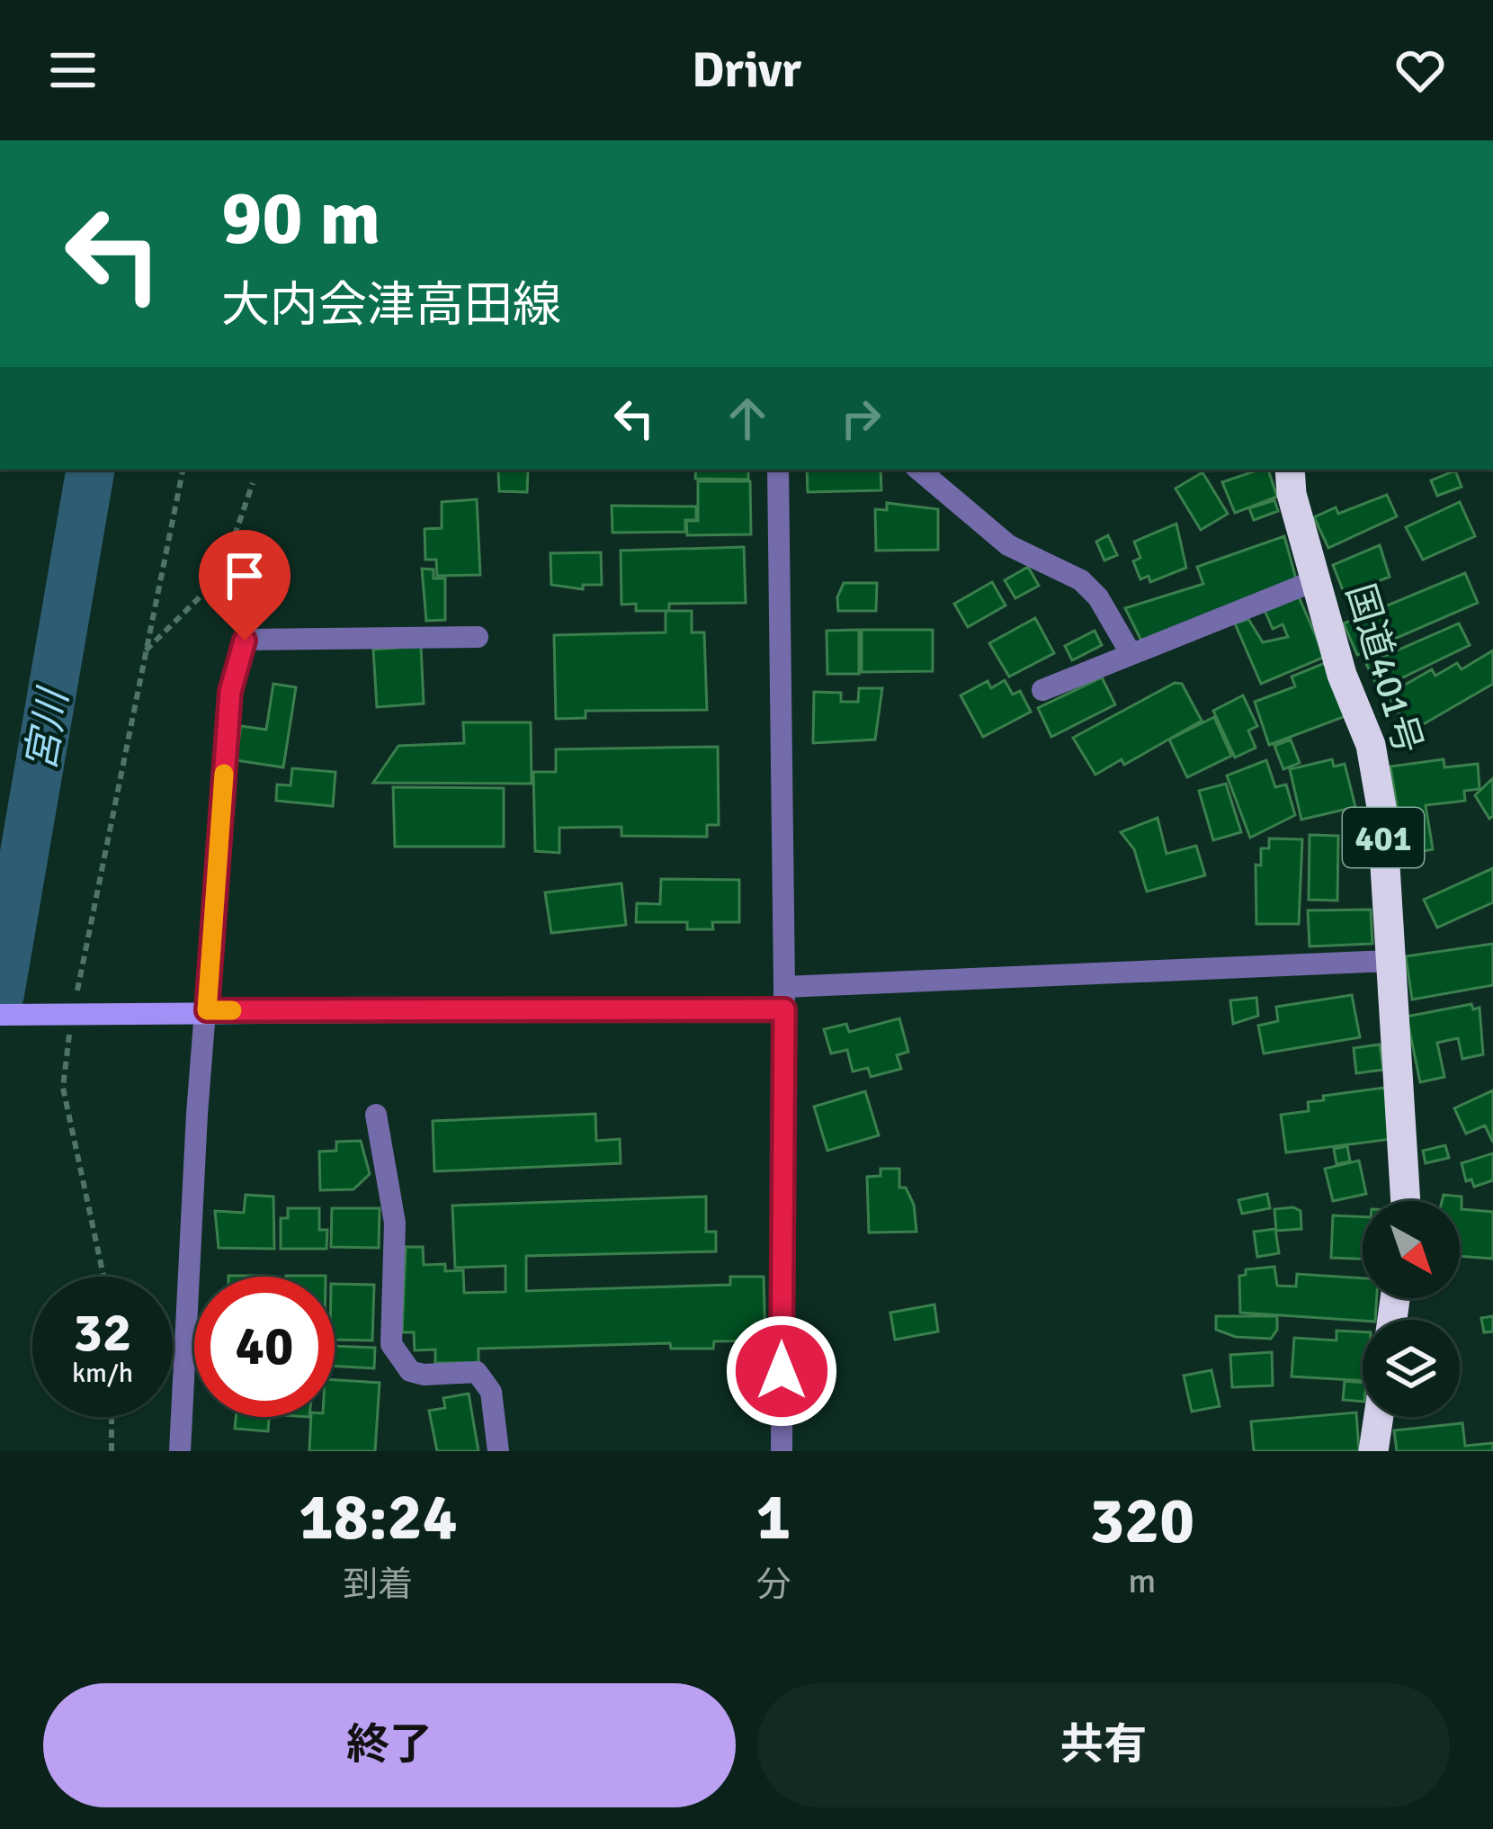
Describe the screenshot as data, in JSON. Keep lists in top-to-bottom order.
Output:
{
  "streets": {
    "highway": ["国道401号", "401"]
  },
  "water": ["宮川"],
  "north": "bottom right",
  "page": {
    "header": "Drivr",
    "turn": ["90 m", "大内会津高田線"],
    "speed": "32 km/h",
    "limit": "40",
    "eta": [
      "18:24",
      "到着",
      "1",
      "分",
      "320",
      "m"
    ],
    "buttons": ["終了", "共有"]
  }
}
